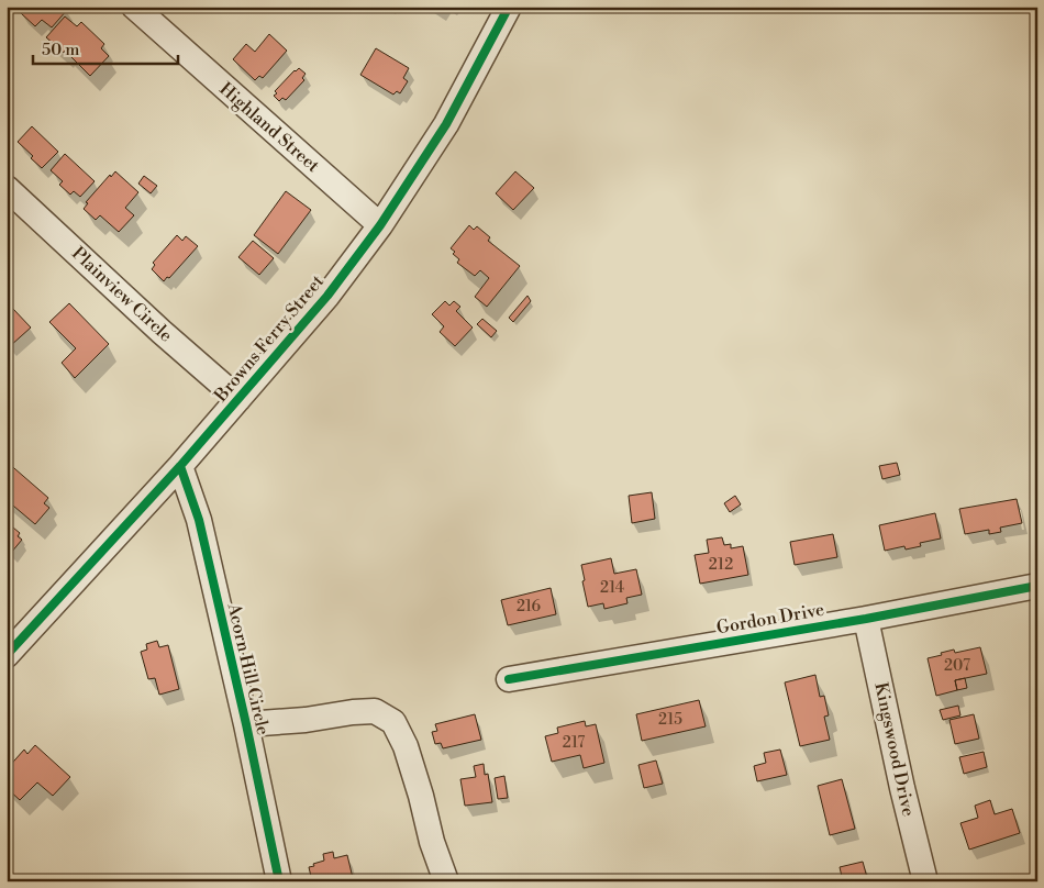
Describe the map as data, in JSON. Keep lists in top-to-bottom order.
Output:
{
  "streets": {
    "street": [
      "Highland Street",
      "Plainview Circle",
      "Browns Ferry Street",
      "Gordon Drive",
      "Acorn Hill Circle",
      "Kingswood Drive"
    ]
  },
  "crossings": [
    ["Highland Street", "Browns Ferry Street"],
    ["Plainview Circle", "Browns Ferry Street"],
    ["Browns Ferry Street", "Acorn Hill Circle"],
    ["Gordon Drive", "Kingswood Drive"]
  ],
  "house_numbers": [
    "212",
    "214",
    "216",
    "207",
    "215",
    "217"
  ],
  "scale_bar": "50 m"
}
